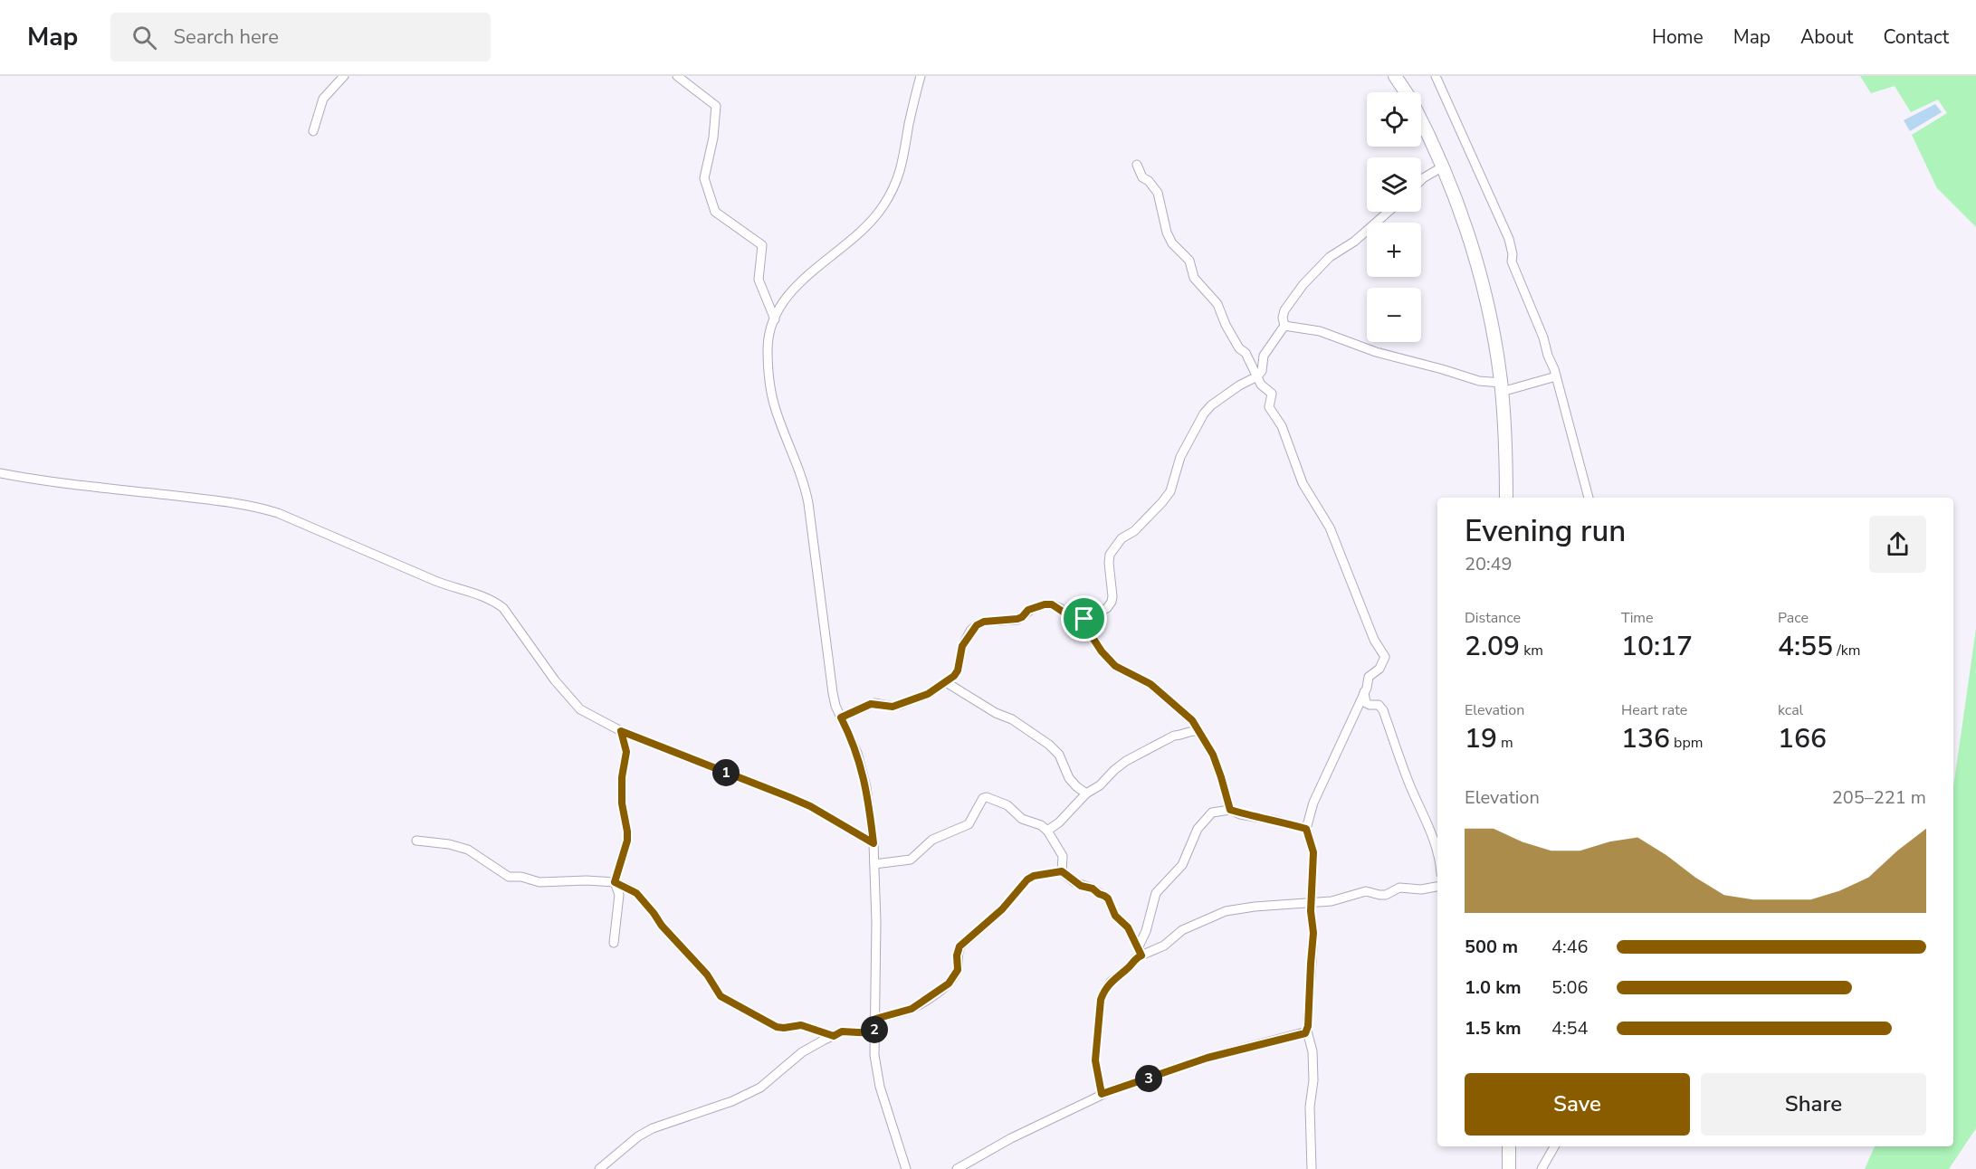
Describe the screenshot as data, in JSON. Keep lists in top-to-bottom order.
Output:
{
  "page": {
    "header": "Map",
    "search": "Search here",
    "nav": [
      "Home",
      "Map",
      "About",
      "Contact"
    ],
    "map_buttons": ["+", "−"],
    "heading": ["Evening run", "20:49"],
    "stats": [
      ["Distance", "2.09 km"],
      ["Time", "10:17"],
      ["Pace", "4:55 /km"],
      ["Elevation", "19 m"],
      ["Heart rate", "136 bpm"],
      ["kcal", "166"]
    ],
    "pins": ["1", "2", "3"],
    "chart": ["Elevation", "205–221 m"],
    "list": [
      {
        "name": "500 m",
        "note": "4:46"
      },
      {
        "name": "1.0 km",
        "note": "5:06"
      },
      {
        "name": "1.5 km",
        "note": "4:54"
      }
    ],
    "buttons": ["Save", "Share"]
  }
}
